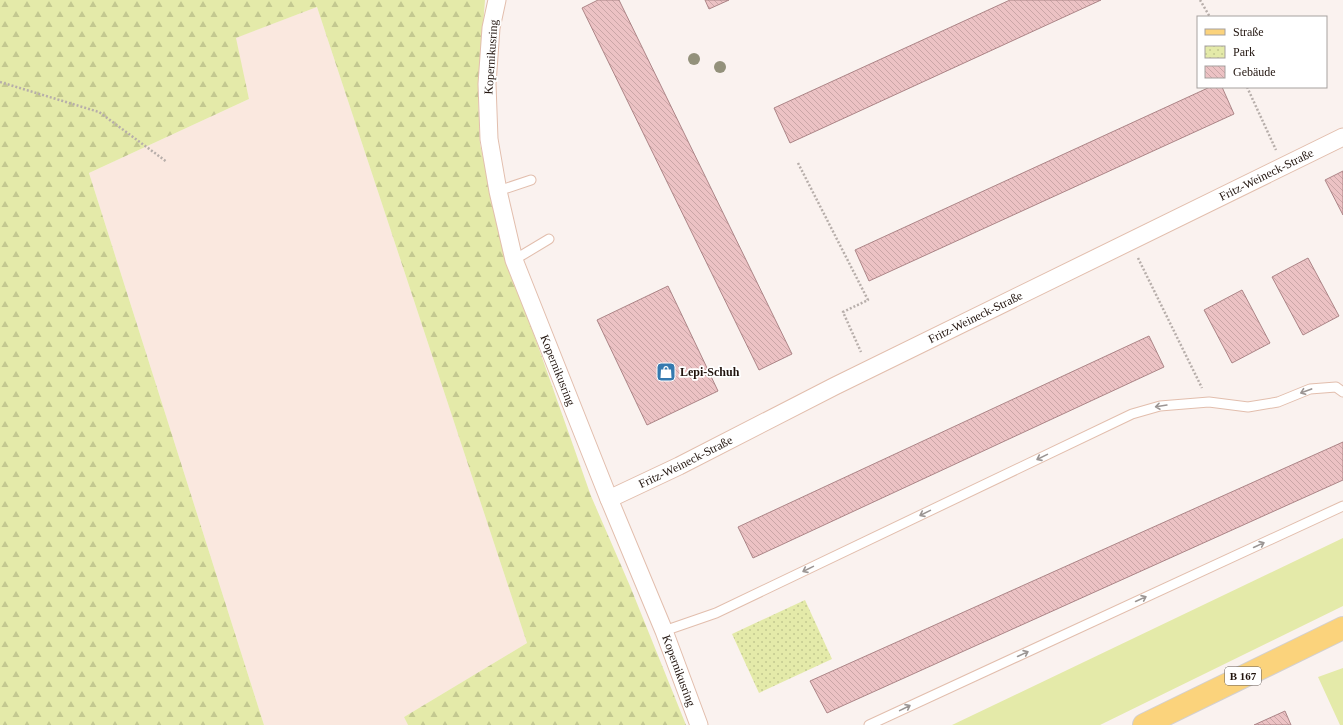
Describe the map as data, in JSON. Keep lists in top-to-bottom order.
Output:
{
  "streets": {
    "main road": ["B 167"],
    "street": ["Kopernikusring", "Fritz-Weineck-Straße"]
  },
  "crossings": [
    ["Kopernikusring", "Fritz-Weineck-Straße"]
  ],
  "places": {
    "shop": ["Lepi-Schuh"]
  },
  "legend": ["Straße", "Park", "Gebäude"]
}
